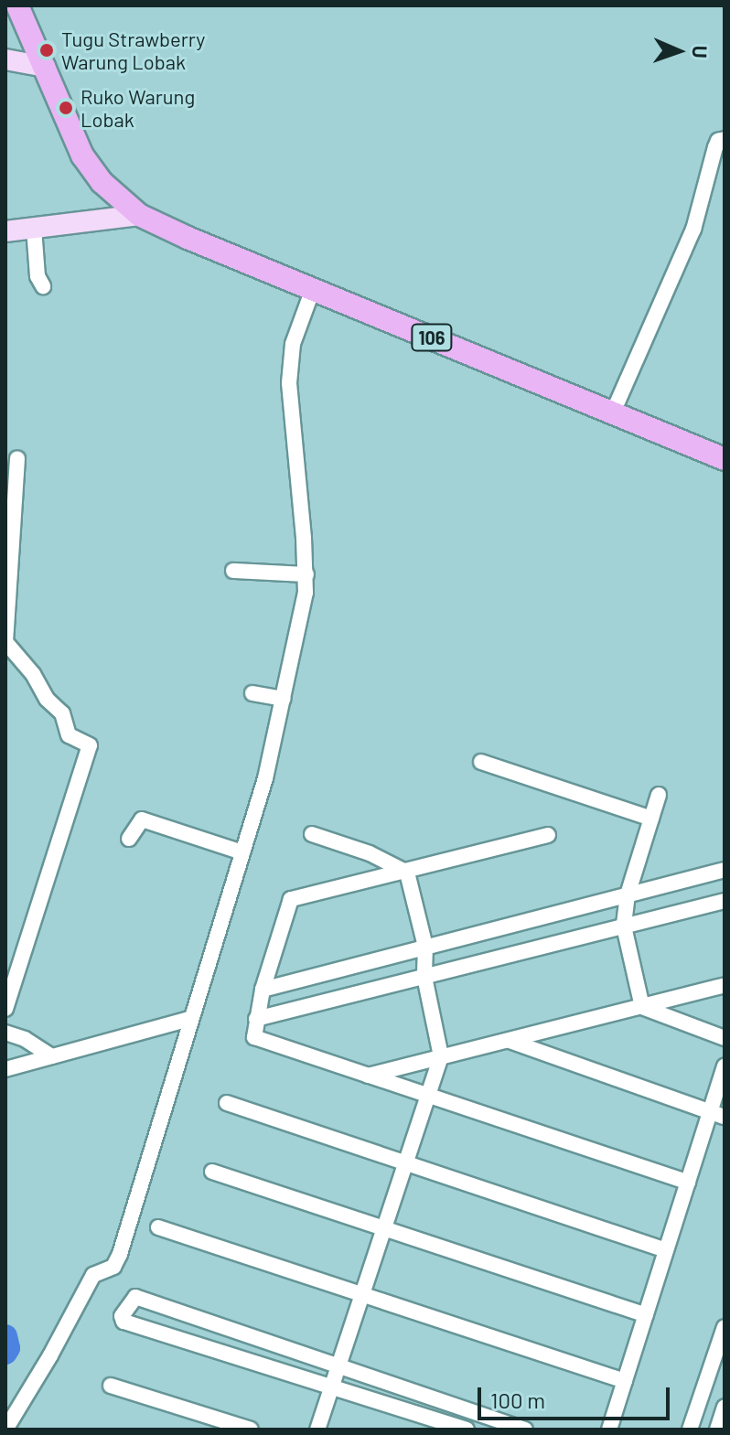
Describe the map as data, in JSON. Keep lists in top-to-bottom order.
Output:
{
  "streets": {
    "main road": ["106"]
  },
  "places": ["Tugu Strawberry Warung Lobak", "Ruko Warung Lobak"],
  "scale_bar": "100 m",
  "north": "right"
}
